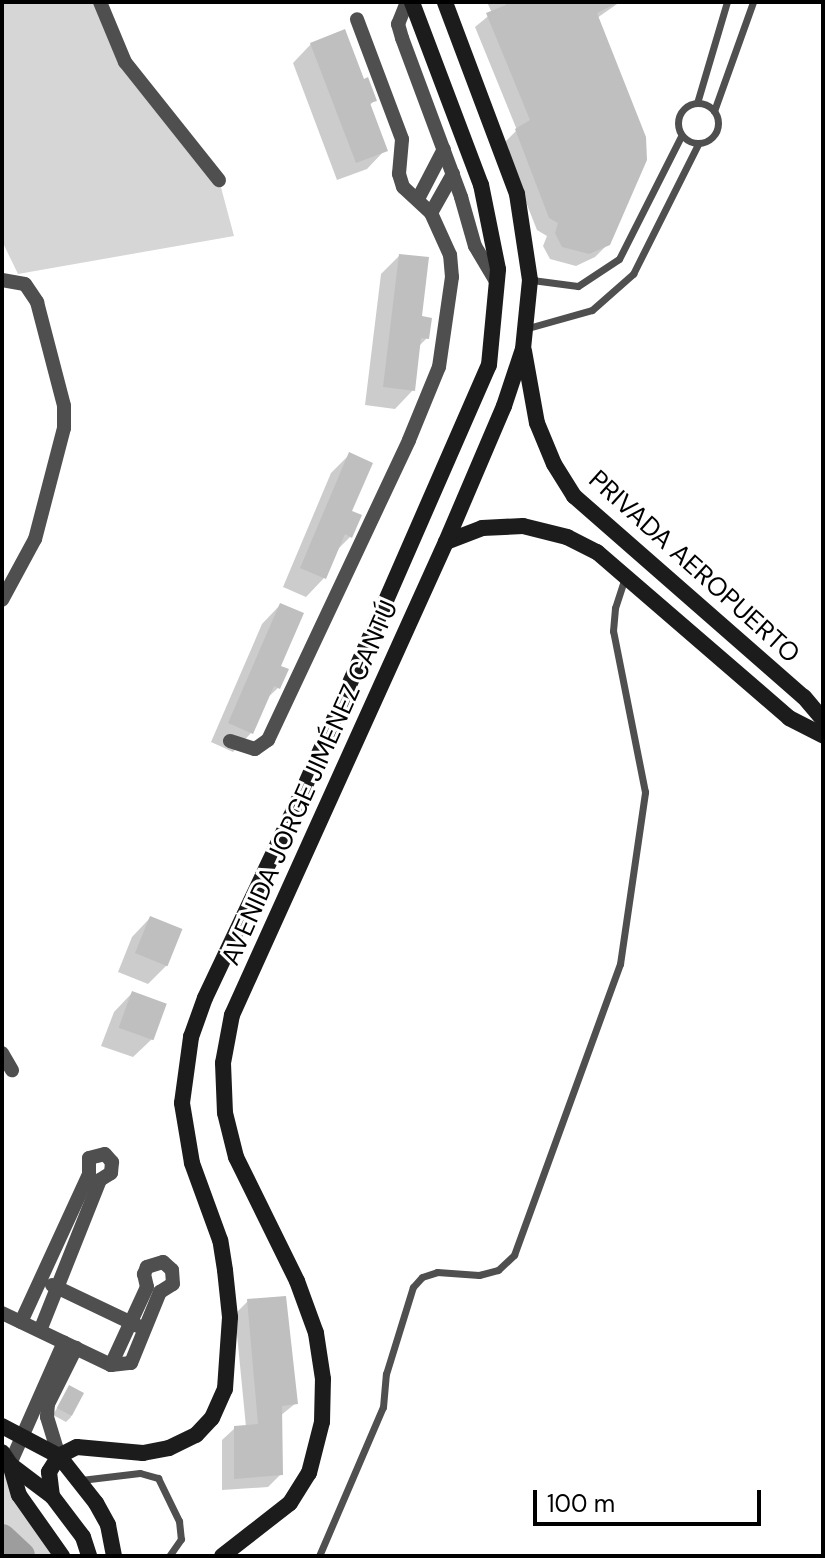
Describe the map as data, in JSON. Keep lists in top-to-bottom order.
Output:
{
  "streets": {
    "main road": ["PRIVADA AEROPUERTO", "AVENIDA JORGE JIMÉNEZ CANTÚ"]
  },
  "crossings": [
    ["PRIVADA AEROPUERTO", "AVENIDA JORGE JIMÉNEZ CANTÚ"]
  ],
  "scale_bar": "100 m"
}
